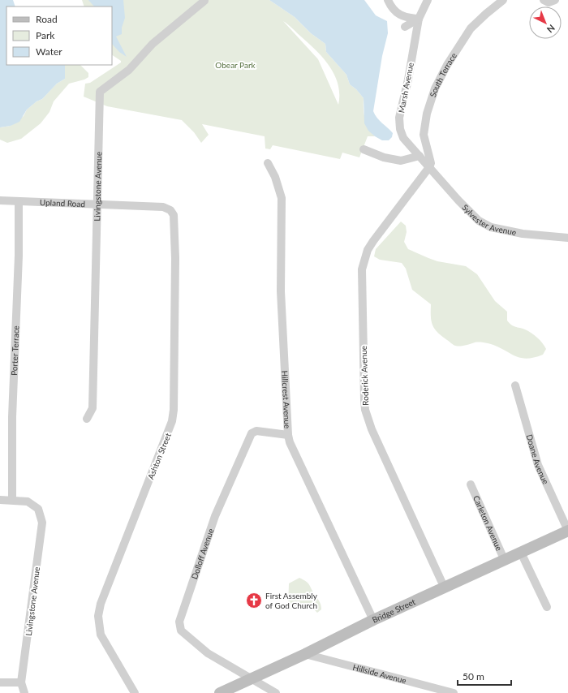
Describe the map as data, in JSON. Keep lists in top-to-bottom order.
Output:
{
  "streets": {
    "main road": ["Bridge Street"],
    "street": [
      "South Terrace",
      "Marsh Avenue",
      "Livingstone Avenue",
      "Upland Road",
      "Sylvester Avenue",
      "Porter Terrace",
      "Roderick Avenue",
      "Hillcrest Avenue",
      "Ashton Street",
      "Doane Avenue",
      "Carleton Avenue",
      "Dolloff Avenue",
      "Hillside Avenue"
    ]
  },
  "crossings": [
    ["South Terrace", "Marsh Avenue"],
    ["South Terrace", "Sylvester Avenue"],
    ["South Terrace", "Roderick Avenue"],
    ["Marsh Avenue", "Sylvester Avenue"],
    ["Marsh Avenue", "Roderick Avenue"],
    ["Livingstone Avenue", "Upland Road"],
    ["Livingstone Avenue", "Porter Terrace"],
    ["Upland Road", "Porter Terrace"],
    ["Upland Road", "Ashton Street"],
    ["Sylvester Avenue", "Roderick Avenue"],
    ["Roderick Avenue", "Bridge Street"],
    ["Hillcrest Avenue", "Dolloff Avenue"],
    ["Hillcrest Avenue", "Bridge Street"],
    ["Doane Avenue", "Bridge Street"],
    ["Carleton Avenue", "Bridge Street"],
    ["Dolloff Avenue", "Bridge Street"],
    ["Bridge Street", "Hillside Avenue"]
  ],
  "parks": ["Obear Park"],
  "places": {
    "church": ["First Assembly of God Church"]
  },
  "legend": ["Road", "Park", "Water"],
  "scale_bar": "50 m",
  "north": "bottom right"
}
